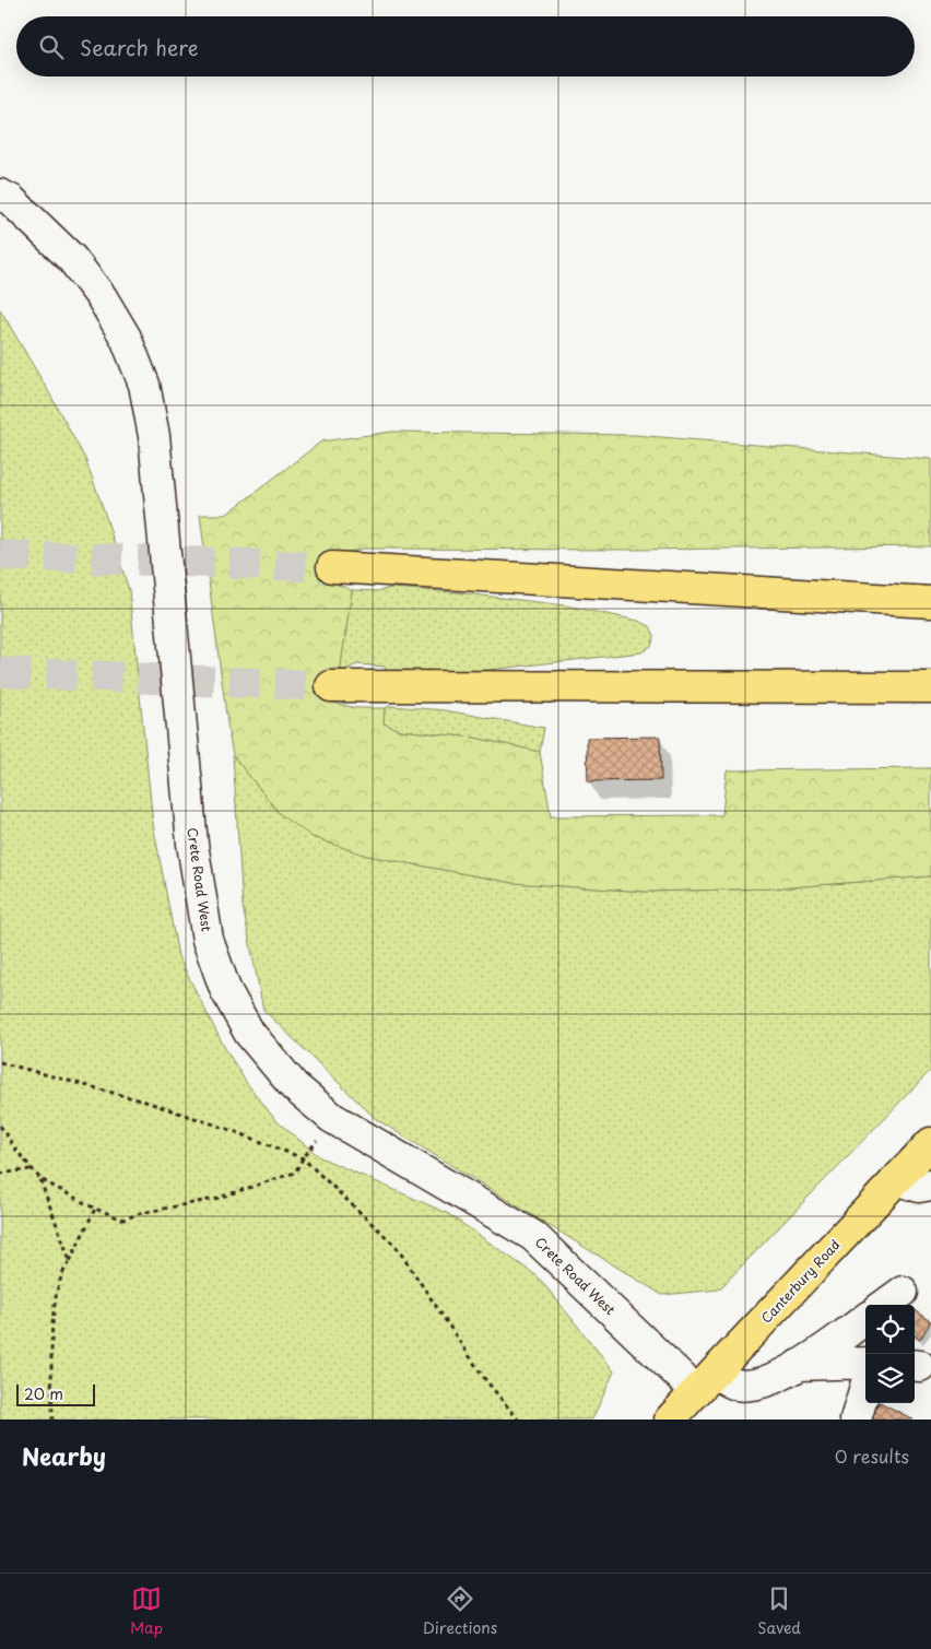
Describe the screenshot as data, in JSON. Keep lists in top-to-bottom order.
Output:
{
  "streets": {
    "main road": ["Canterbury Road"],
    "street": ["Crete Road West"]
  },
  "crossings": [
    ["Crete Road West", "Canterbury Road"]
  ],
  "scale_bar": "20 m",
  "page": {
    "search": "Search here",
    "scale": "20 m",
    "heading": ["Nearby", "0 results"],
    "nav": ["Map", "Directions", "Saved"]
  }
}
